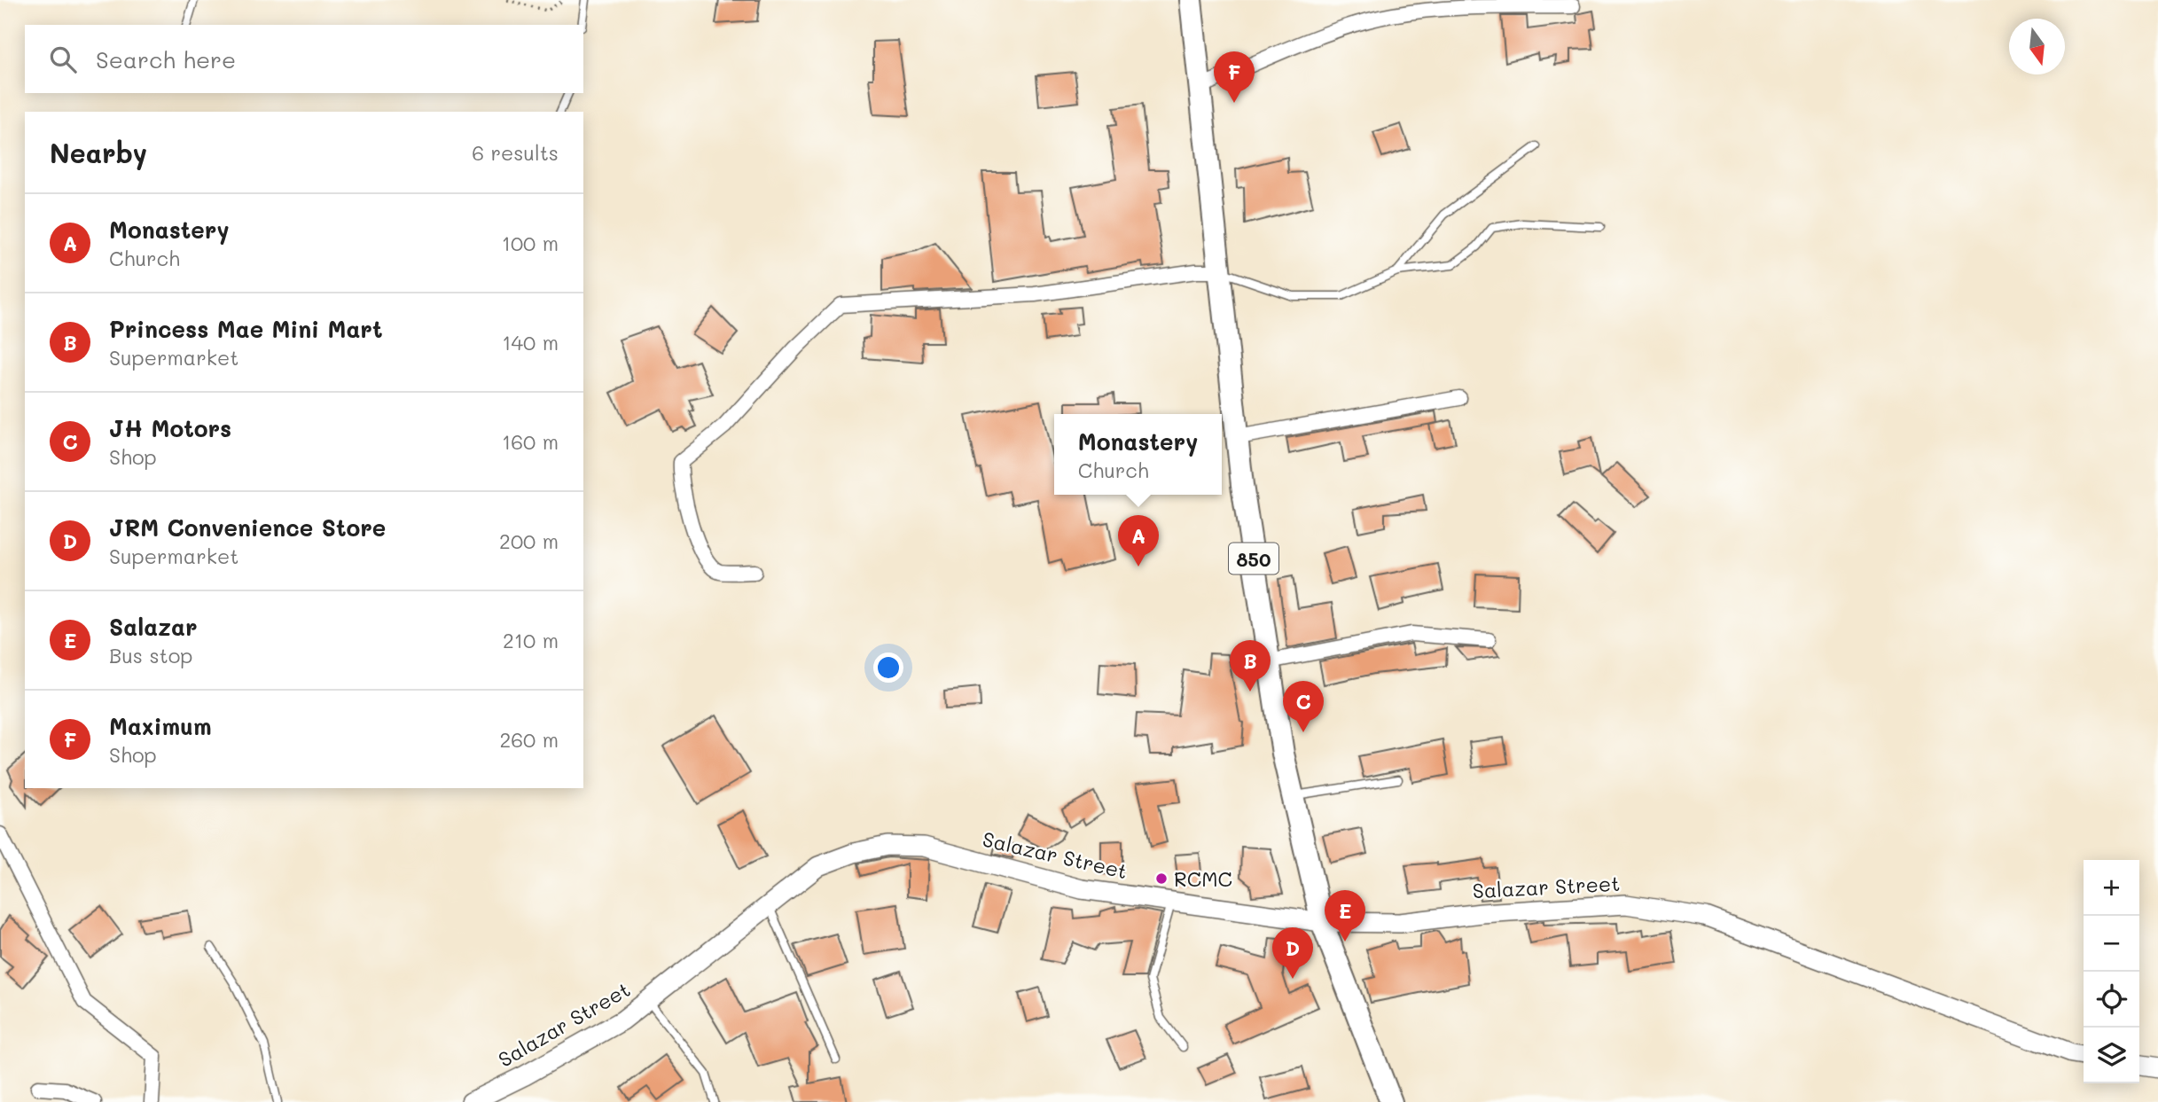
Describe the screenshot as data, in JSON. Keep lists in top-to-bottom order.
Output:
{
  "streets": {
    "main road": ["850"],
    "street": ["Salazar Street"]
  },
  "crossings": [
    ["850", "Salazar Street"]
  ],
  "places": ["RCMC"],
  "north": "bottom",
  "page": {
    "search": "Search here",
    "pins": [
      "F",
      "A",
      "B",
      "C",
      "E",
      "D"
    ],
    "heading": ["Nearby", "6 results"],
    "list": [
      {
        "mark": "A",
        "name": "Monastery",
        "note": "Church",
        "value": "100 m"
      },
      {
        "mark": "B",
        "name": "Princess Mae Mini Mart",
        "note": "Supermarket",
        "value": "140 m"
      },
      {
        "mark": "C",
        "name": "JH Motors",
        "note": "Shop",
        "value": "160 m"
      },
      {
        "mark": "D",
        "name": "JRM Convenience Store",
        "note": "Supermarket",
        "value": "200 m"
      },
      {
        "mark": "E",
        "name": "Salazar",
        "note": "Bus stop",
        "value": "210 m"
      },
      {
        "mark": "F",
        "name": "Maximum",
        "note": "Shop",
        "value": "260 m"
      }
    ],
    "popup": ["Monastery", "Church"],
    "map_buttons": ["+", "−"]
  }
}
